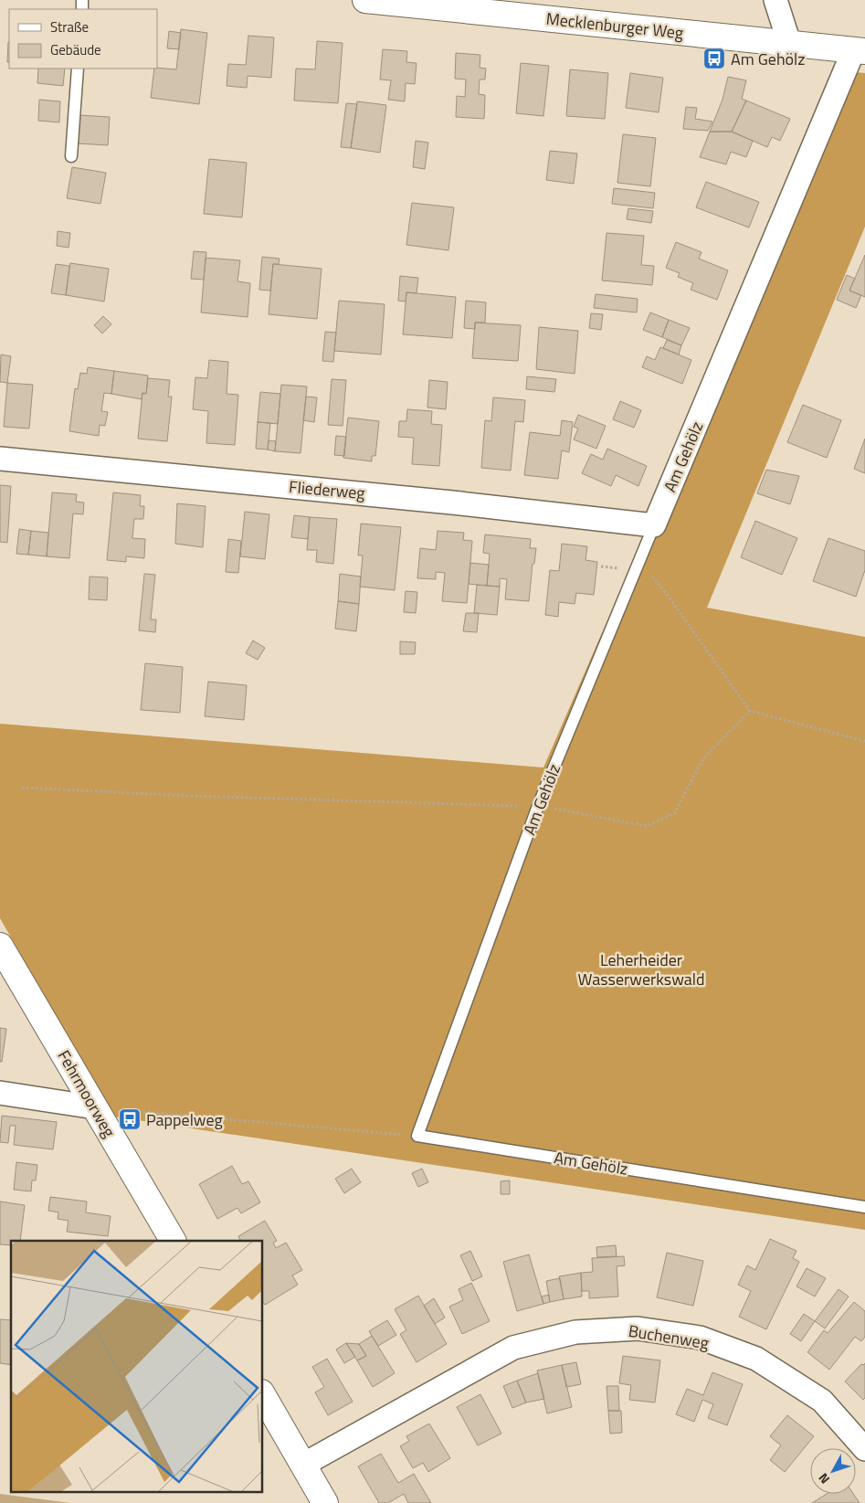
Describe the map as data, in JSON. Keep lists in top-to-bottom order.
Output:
{
  "streets": {
    "street": [
      "Mecklenburger Weg",
      "Am Gehölz",
      "Fliederweg",
      "Fehrmoorweg",
      "Buchenweg"
    ]
  },
  "crossings": [
    ["Mecklenburger Weg", "Am Gehölz"],
    ["Am Gehölz", "Fliederweg"]
  ],
  "parks": ["Leherheider Wasserwerkswald"],
  "places": {
    "bus stop": ["Am Gehölz", "Pappelweg"]
  },
  "legend": ["Straße", "Gebäude"],
  "north": "bottom left"
}
